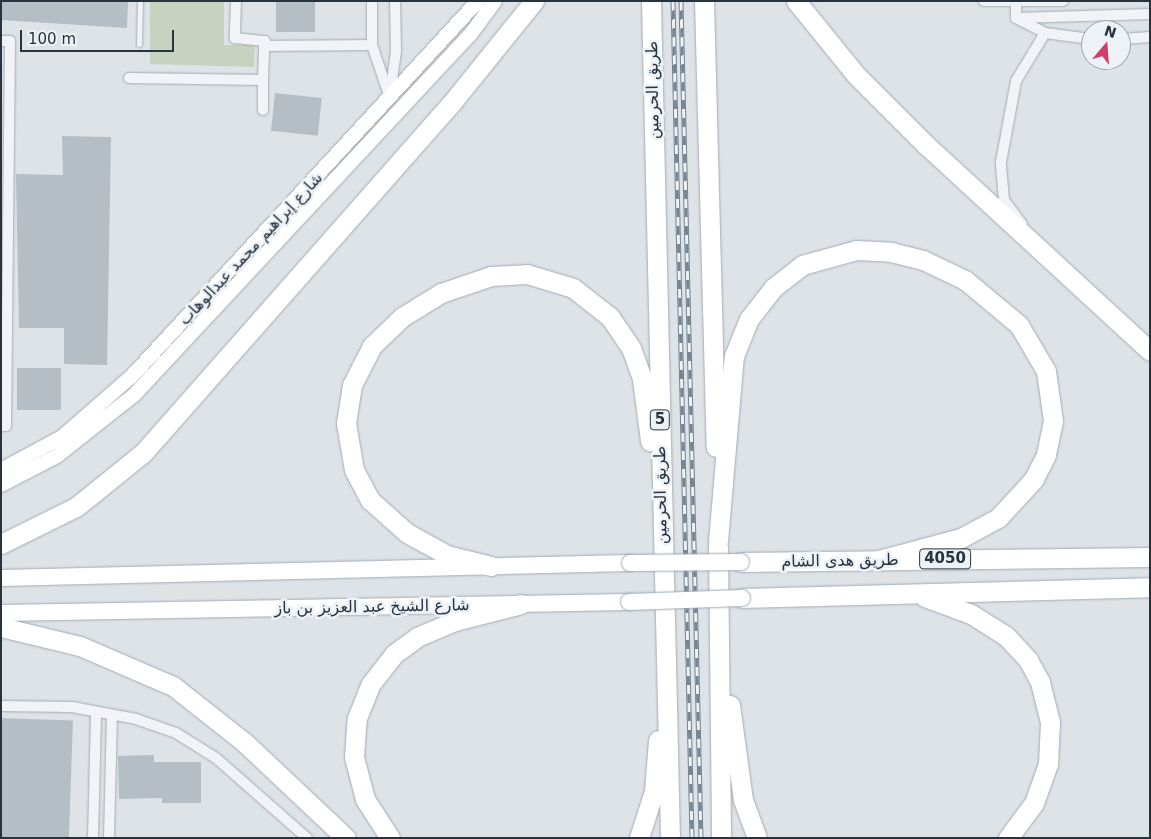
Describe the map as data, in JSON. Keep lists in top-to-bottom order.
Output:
{
  "streets": {
    "highway": [
      "طريق الحرمين",
      "5",
      "4050",
      "طريق هدى الشام"
    ],
    "main road": ["شارع الشيخ عبد العزيز بن باز"],
    "street": ["شارع إبراهيم محمد عبدالوهاب"]
  },
  "scale_bar": "100 m",
  "north": "top"
}
